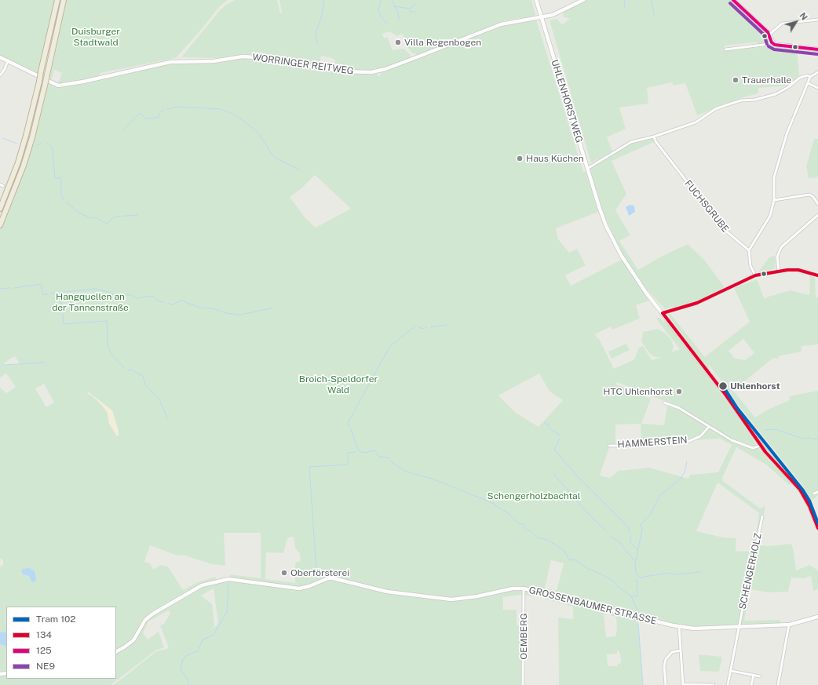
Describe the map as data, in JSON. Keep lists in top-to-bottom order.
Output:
{
  "streets": {
    "street": [
      "WORRINGER REITWEG",
      "UHLENHORSTWEG",
      "FUCHSGRUBE",
      "HAMMERSTEIN",
      "SCHENGERHOLZ",
      "GROSSENBAUMER STRASSE",
      "OEMBERG"
    ]
  },
  "crossings": [
    ["WORRINGER REITWEG", "UHLENHORSTWEG"],
    ["SCHENGERHOLZ", "GROSSENBAUMER STRASSE"],
    ["GROSSENBAUMER STRASSE", "OEMBERG"]
  ],
  "parks": [
    "Duisburger Stadtwald",
    "Hangquellen an der Tannenstraße",
    "Broich-Speldorfer Wald",
    "Schengerholzbachtal"
  ],
  "places": [
    "Villa Regenbogen",
    "Trauerhalle",
    "Haus Küchen",
    "Uhlenhorst",
    "HTC Uhlenhorst",
    "Oberförsterei"
  ],
  "lines": [
    "transit line 125",
    "transit line NE9",
    "transit line 134",
    "tram line 102"
  ],
  "legend": [
    "Tram 102",
    "134",
    "125",
    "NE9"
  ],
  "north": "top right"
}
